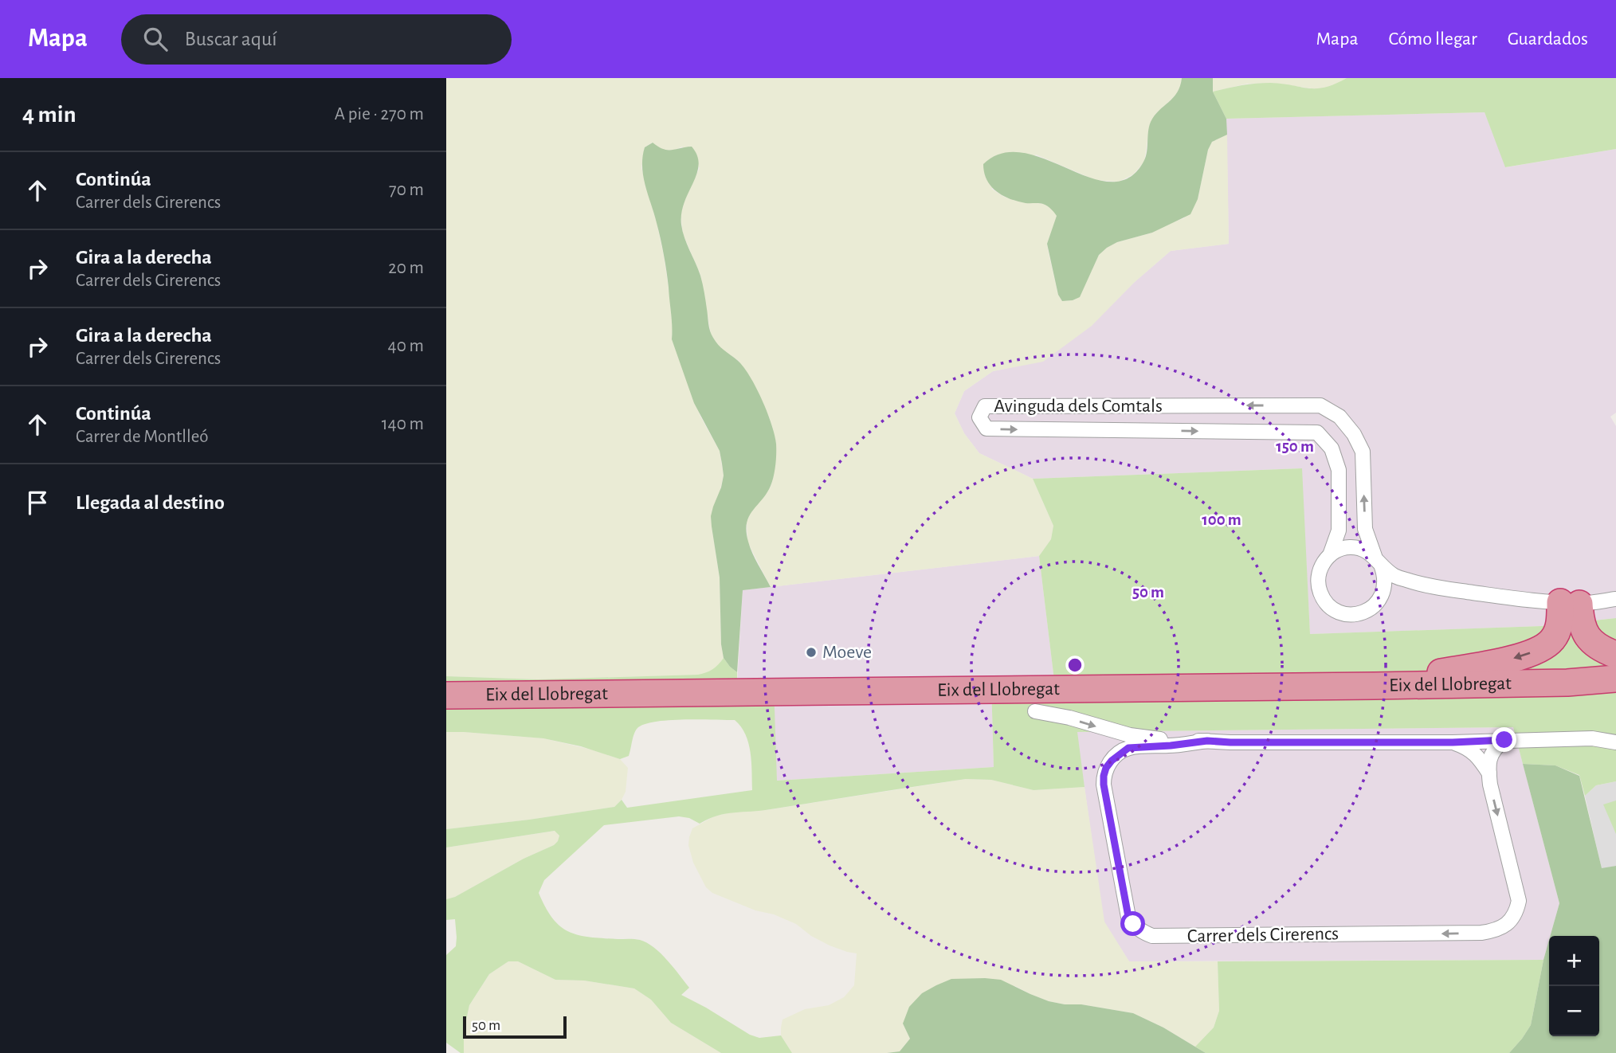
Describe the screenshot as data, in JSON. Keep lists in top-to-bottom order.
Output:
{
  "streets": {
    "highway": ["Eix del Llobregat"],
    "street": ["Avinguda dels Comtals", "Carrer dels Cirerencs"]
  },
  "places": ["Moeve"],
  "scale_bar": "50 m",
  "page": {
    "header": "Mapa",
    "search": "Buscar aquí",
    "nav": ["Mapa", "Cómo llegar", "Guardados"],
    "heading": ["4 min", "A pie · 270 m"],
    "list": [
      ["Continúa", "Carrer dels Cirerencs", "70 m"],
      ["Gira a la derecha", "Carrer dels Cirerencs", "20 m"],
      ["Gira a la derecha", "Carrer dels Cirerencs", "40 m"],
      ["Continúa", "Carrer de Montlleó", "140 m"],
      "Llegada al destino"
    ],
    "map_buttons": ["+", "−"],
    "scale": "50 m"
  },
  "rings": ["150 m", "100 m", "50 m"]
}
